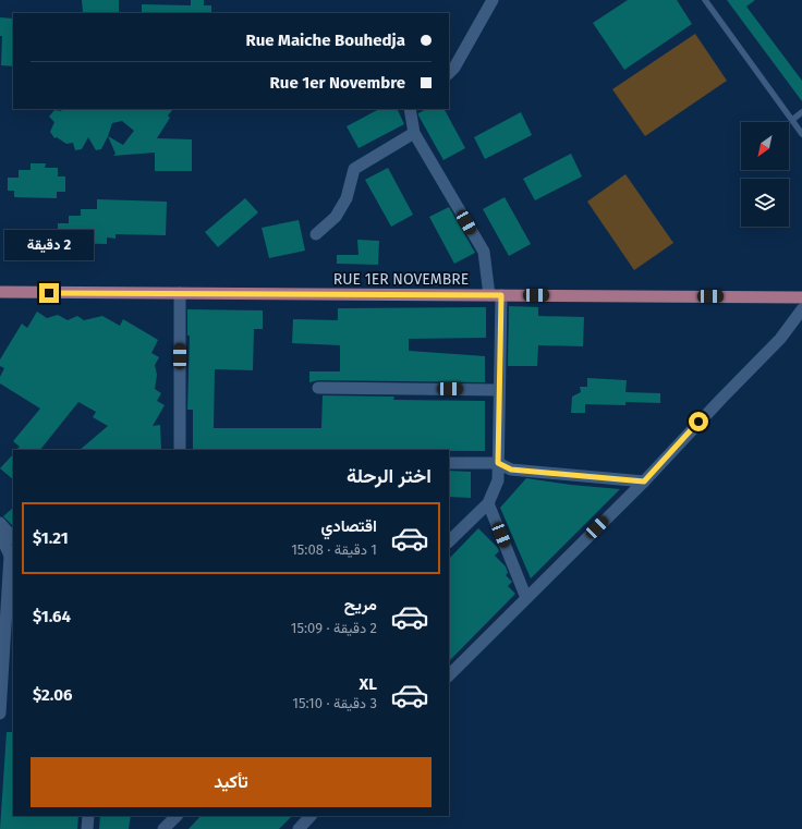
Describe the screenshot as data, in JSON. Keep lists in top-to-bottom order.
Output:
{
  "streets": {
    "main road": ["RUE 1ER NOVEMBRE"]
  },
  "north": "bottom left",
  "page": {
    "banner": ["Rue Maiche Bouhedja", "Rue 1er Novembre"],
    "bubble": "2 دقيقة",
    "heading": "اختر الرحلة",
    "list": [
      {
        "name": "اقتصادي",
        "note": "1 دقيقة · 15:08",
        "value": "$1.21"
      },
      {
        "name": "مريح",
        "note": "2 دقيقة · 15:09",
        "value": "$1.64"
      },
      {
        "name": "XL",
        "note": "3 دقيقة · 15:10",
        "value": "$2.06"
      }
    ],
    "buttons": "تأكيد"
  }
}
